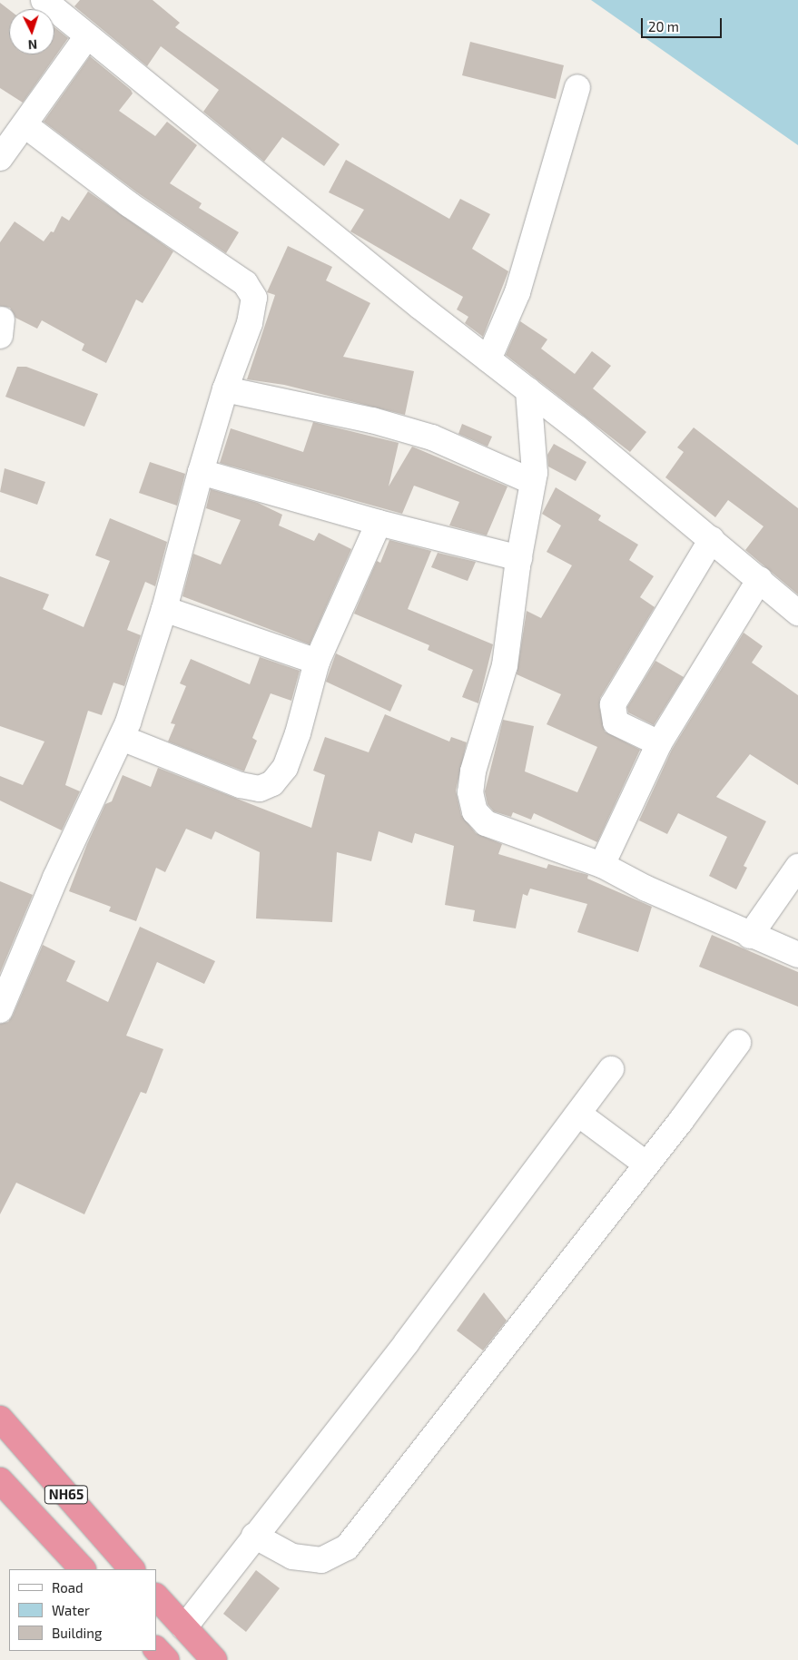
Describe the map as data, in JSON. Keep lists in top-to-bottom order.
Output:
{
  "streets": {
    "highway": ["NH65"]
  },
  "legend": ["Road", "Water", "Building"],
  "scale_bar": "20 m",
  "north": "bottom"
}
